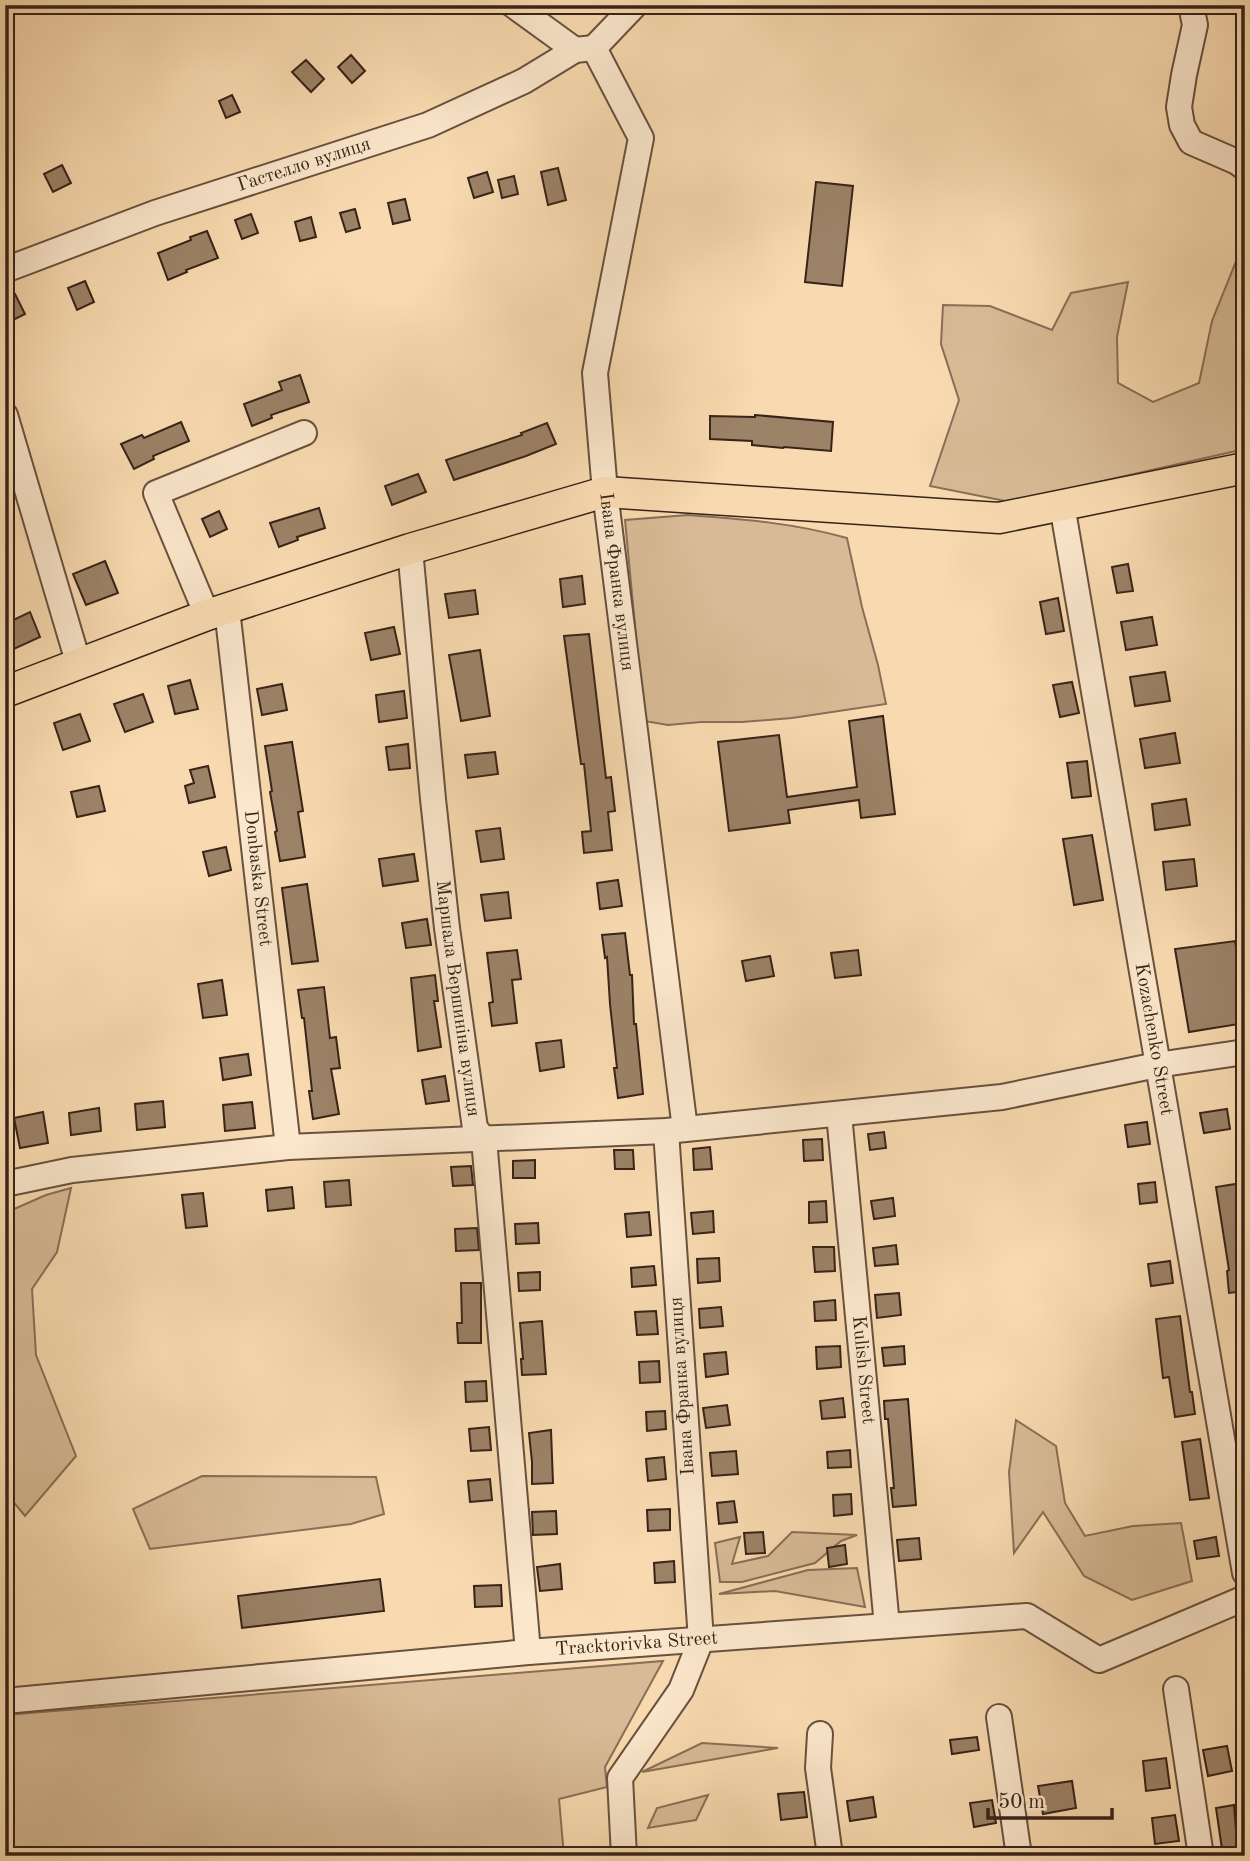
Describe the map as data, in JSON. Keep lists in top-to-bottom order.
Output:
{
  "streets": {
    "street": [
      "Гастелло вулиця",
      "Івана Франка вулиця",
      "Donbaska Street",
      "Маршала Вершиніна вулиця",
      "Kozachenko Street",
      "Kulish Street",
      "Tracktorivka Street"
    ]
  },
  "crossings": [
    ["Гастелло вулиця", "Івана Франка вулиця"],
    ["Івана Франка вулиця", "Tracktorivka Street"],
    ["Маршала Вершиніна вулиця", "Tracktorivka Street"],
    ["Kulish Street", "Tracktorivka Street"]
  ],
  "scale_bar": "50 m"
}
